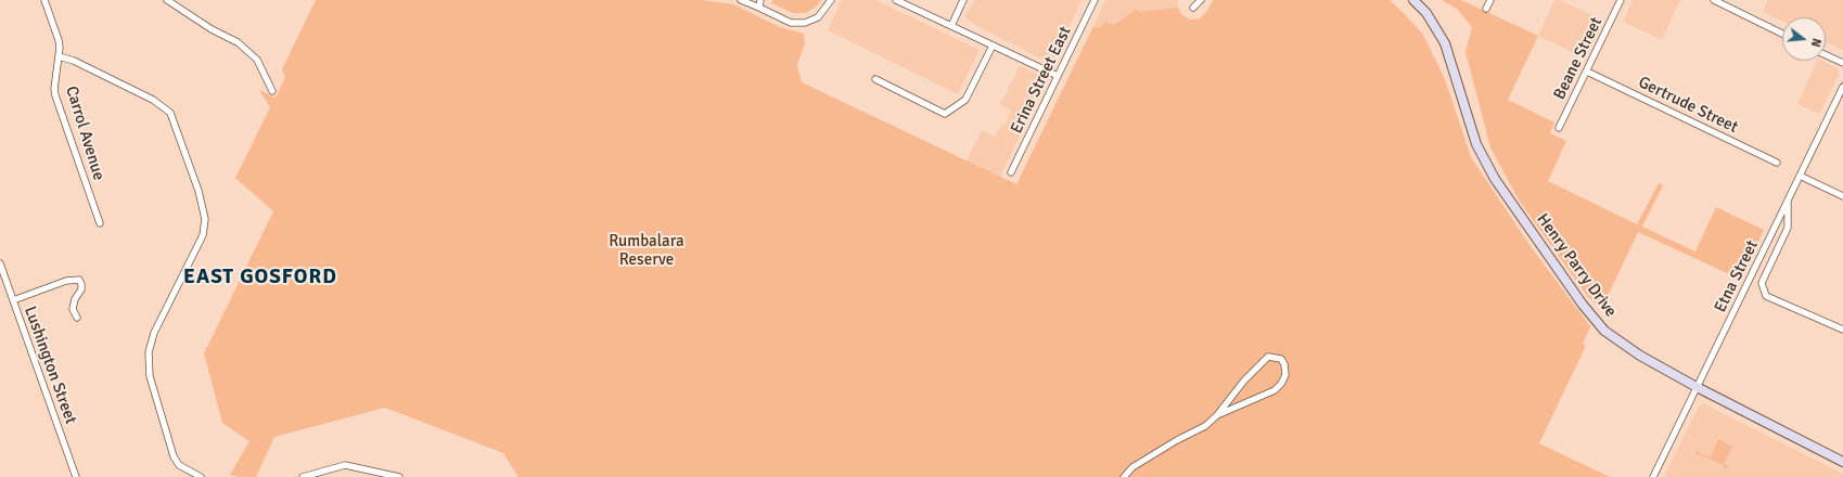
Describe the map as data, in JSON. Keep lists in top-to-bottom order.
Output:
{
  "streets": {
    "main road": ["Henry Parry Drive"],
    "street": [
      "Beane Street",
      "Erina Street East",
      "Gertrude Street",
      "Carrol Avenue",
      "Etna Street",
      "Lushington Street"
    ]
  },
  "crossings": [
    ["Beane Street", "Gertrude Street"],
    ["Henry Parry Drive", "Etna Street"]
  ],
  "districts": ["EAST GOSFORD"],
  "parks": ["Rumbalara Reserve"],
  "north": "right"
}
